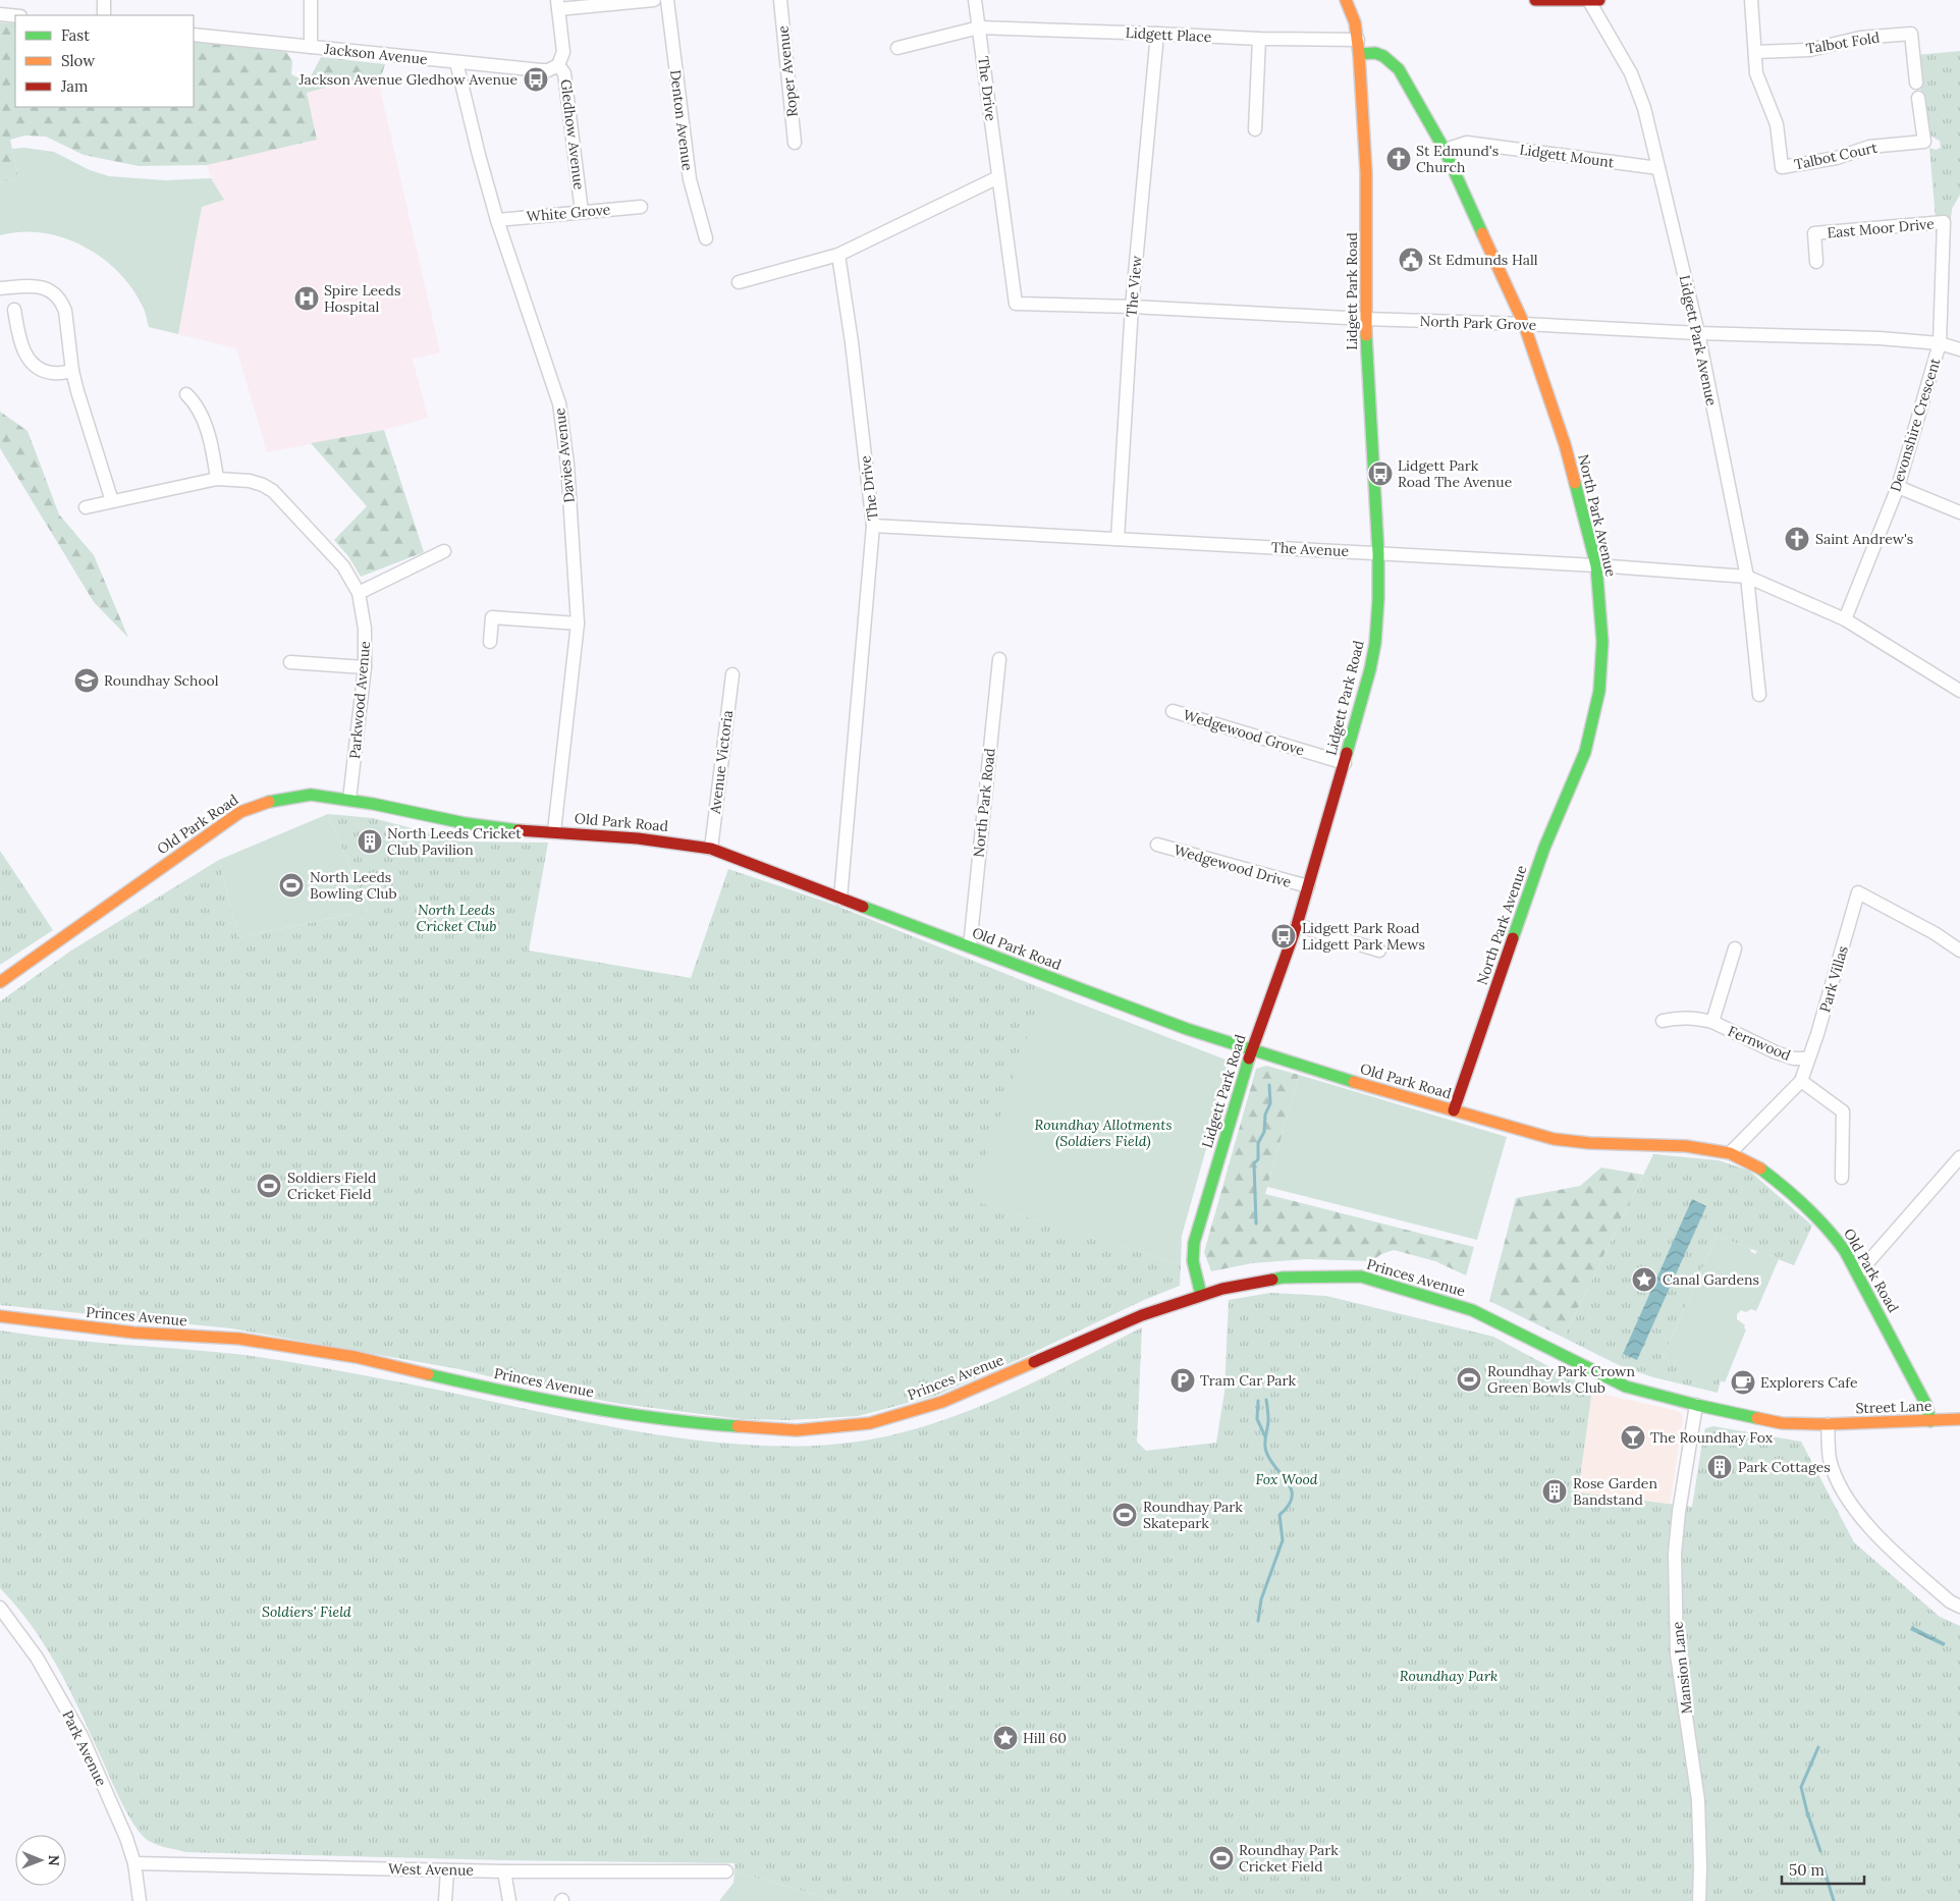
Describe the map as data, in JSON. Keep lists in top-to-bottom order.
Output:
{
  "streets": {
    "street": [
      "Lidgett Place",
      "Talbot Fold",
      "Jackson Avenue",
      "Roper Avenue",
      "The Drive",
      "Denton Avenue",
      "Gledhow Avenue",
      "Lidgett Mount",
      "Talbot Court",
      "White Grove",
      "East Moor Drive",
      "The View",
      "Lidgett Park Road",
      "North Park Grove",
      "Lidgett Park Avenue",
      "Devonshire Crescent",
      "Davies Avenue",
      "North Park Avenue",
      "The Avenue",
      "Parkwood Avenue",
      "Wedgewood Grove",
      "Avenue Victoria",
      "North Park Road",
      "Old Park Road",
      "Wedgewood Drive",
      "Park Villas",
      "Fernwood",
      "Princes Avenue",
      "Street Lane",
      "Mansion Lane",
      "Park Avenue",
      "West Avenue"
    ]
  },
  "crossings": [
    ["Lidgett Place", "The Drive"],
    ["Lidgett Place", "The View"],
    ["Talbot Fold", "Talbot Court"],
    ["Jackson Avenue", "Gledhow Avenue"],
    ["Jackson Avenue", "Davies Avenue"],
    ["The Drive", "North Park Grove"],
    ["The Drive", "The Avenue"],
    ["The Drive", "Old Park Road"],
    ["Gledhow Avenue", "White Grove"],
    ["Lidgett Mount", "Lidgett Park Avenue"],
    ["Lidgett Mount", "North Park Avenue"],
    ["White Grove", "Davies Avenue"],
    ["East Moor Drive", "Devonshire Crescent"],
    ["The View", "North Park Grove"],
    ["The View", "The Avenue"],
    ["Lidgett Park Road", "North Park Grove"],
    ["Lidgett Park Road", "North Park Avenue"],
    ["Lidgett Park Road", "The Avenue"],
    ["Lidgett Park Road", "Wedgewood Grove"],
    ["Lidgett Park Road", "Old Park Road"],
    ["Lidgett Park Road", "Wedgewood Drive"],
    ["Lidgett Park Road", "Princes Avenue"],
    ["North Park Grove", "Lidgett Park Avenue"],
    ["North Park Grove", "Devonshire Crescent"],
    ["North Park Grove", "North Park Avenue"],
    ["Lidgett Park Avenue", "The Avenue"],
    ["Devonshire Crescent", "The Avenue"],
    ["Davies Avenue", "Old Park Road"],
    ["North Park Avenue", "The Avenue"],
    ["North Park Avenue", "Old Park Road"],
    ["Parkwood Avenue", "Old Park Road"],
    ["Avenue Victoria", "Old Park Road"],
    ["North Park Road", "Old Park Road"],
    ["Old Park Road", "Park Villas"],
    ["Old Park Road", "Street Lane"],
    ["Park Villas", "Fernwood"],
    ["Princes Avenue", "Street Lane"],
    ["Princes Avenue", "Mansion Lane"],
    ["Park Avenue", "West Avenue"]
  ],
  "parks": [
    "North Leeds Cricket Club",
    "Roundhay Allotments (Soldiers Field)",
    "Fox Wood",
    "Soldiers' Field",
    "Roundhay Park"
  ],
  "places": {
    "bus stop": ["Jackson Avenue Gledhow Avenue", "Lidgett Park Road The Avenue", "Lidgett Park Road Lidgett Park Mews"],
    "church": ["St Edmund's Church", "Saint Andrew's"],
    "public building": ["St Edmunds Hall"],
    "hospital": ["Spire Leeds Hospital"],
    "school or university": ["Roundhay School"],
    "building": ["North Leeds Cricket Club Pavilion", "Park Cottages", "Rose Garden Bandstand"],
    "sports": [
      "North Leeds Bowling Club",
      "Soldiers Field Cricket Field",
      "Roundhay Park Crown Green Bowls Club",
      "Roundhay Park Skatepark",
      "Roundhay Park Cricket Field"
    ],
    "place": ["Canal Gardens", "Hill 60"],
    "parking": ["Tram Car Park"],
    "cafe": ["Explorers Cafe"],
    "bar": ["The Roundhay Fox"]
  },
  "legend": ["Fast", "Slow", "Jam"],
  "scale_bar": "50 m",
  "north": "right"
}
